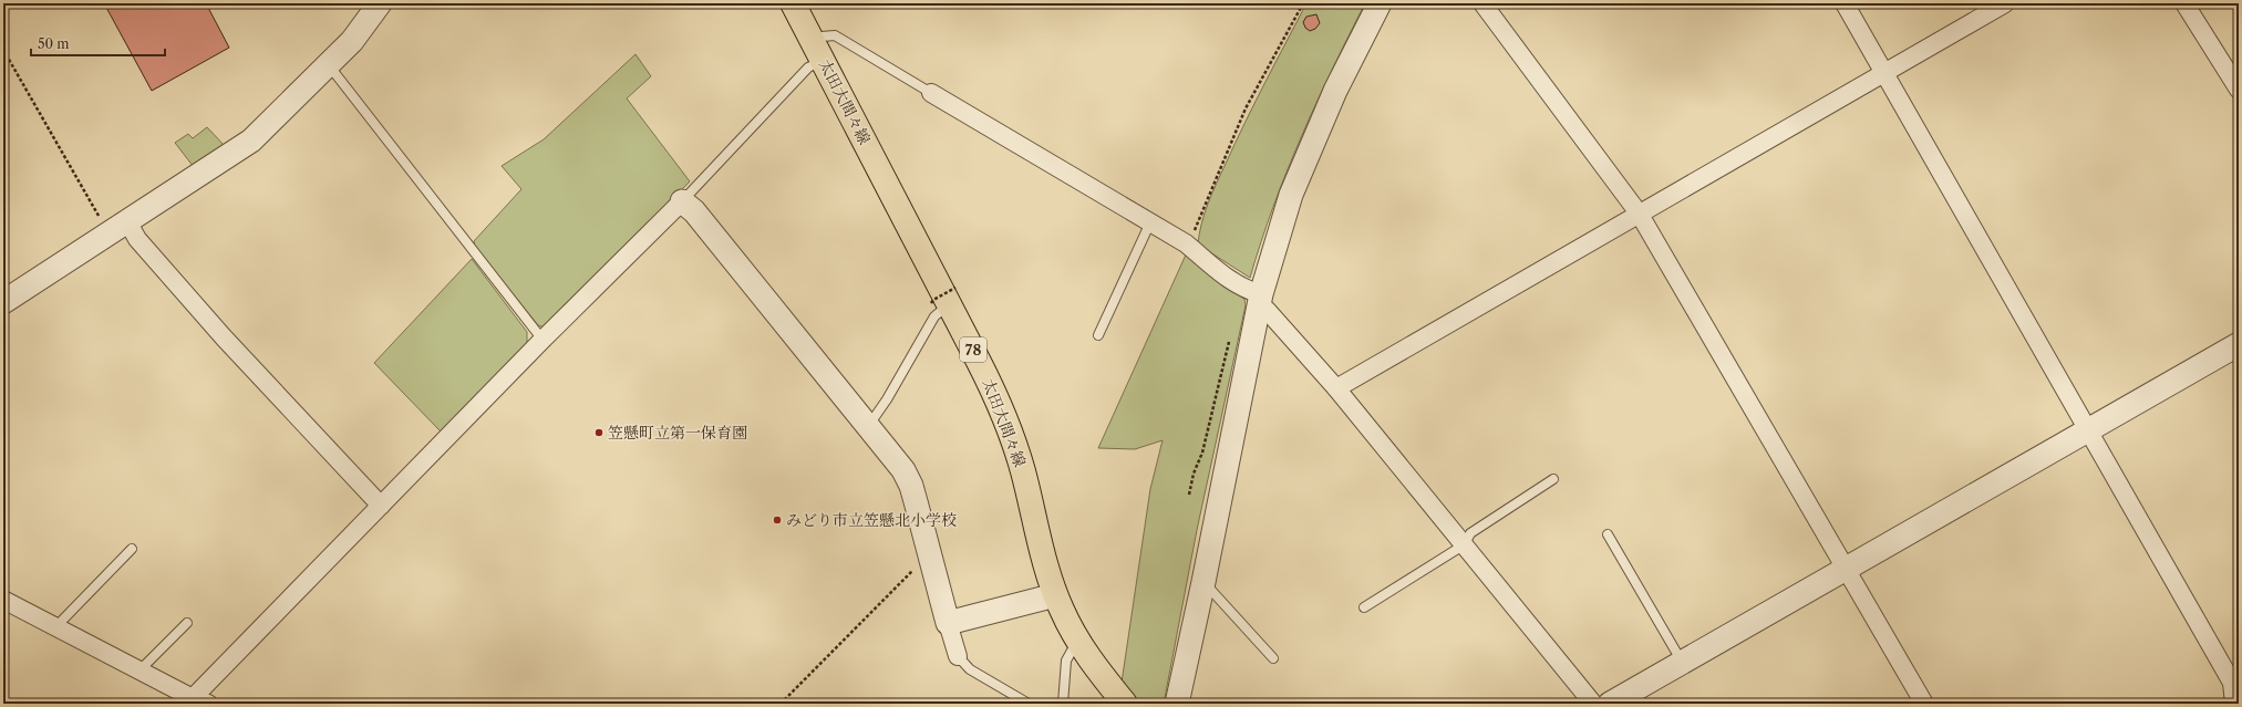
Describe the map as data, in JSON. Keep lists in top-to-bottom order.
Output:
{
  "streets": {
    "main road": ["太田大間々線", "78"]
  },
  "places": ["笠懸町立第一保育園", "みどり市立笠懸北小学校"],
  "scale_bar": "50 m"
}
